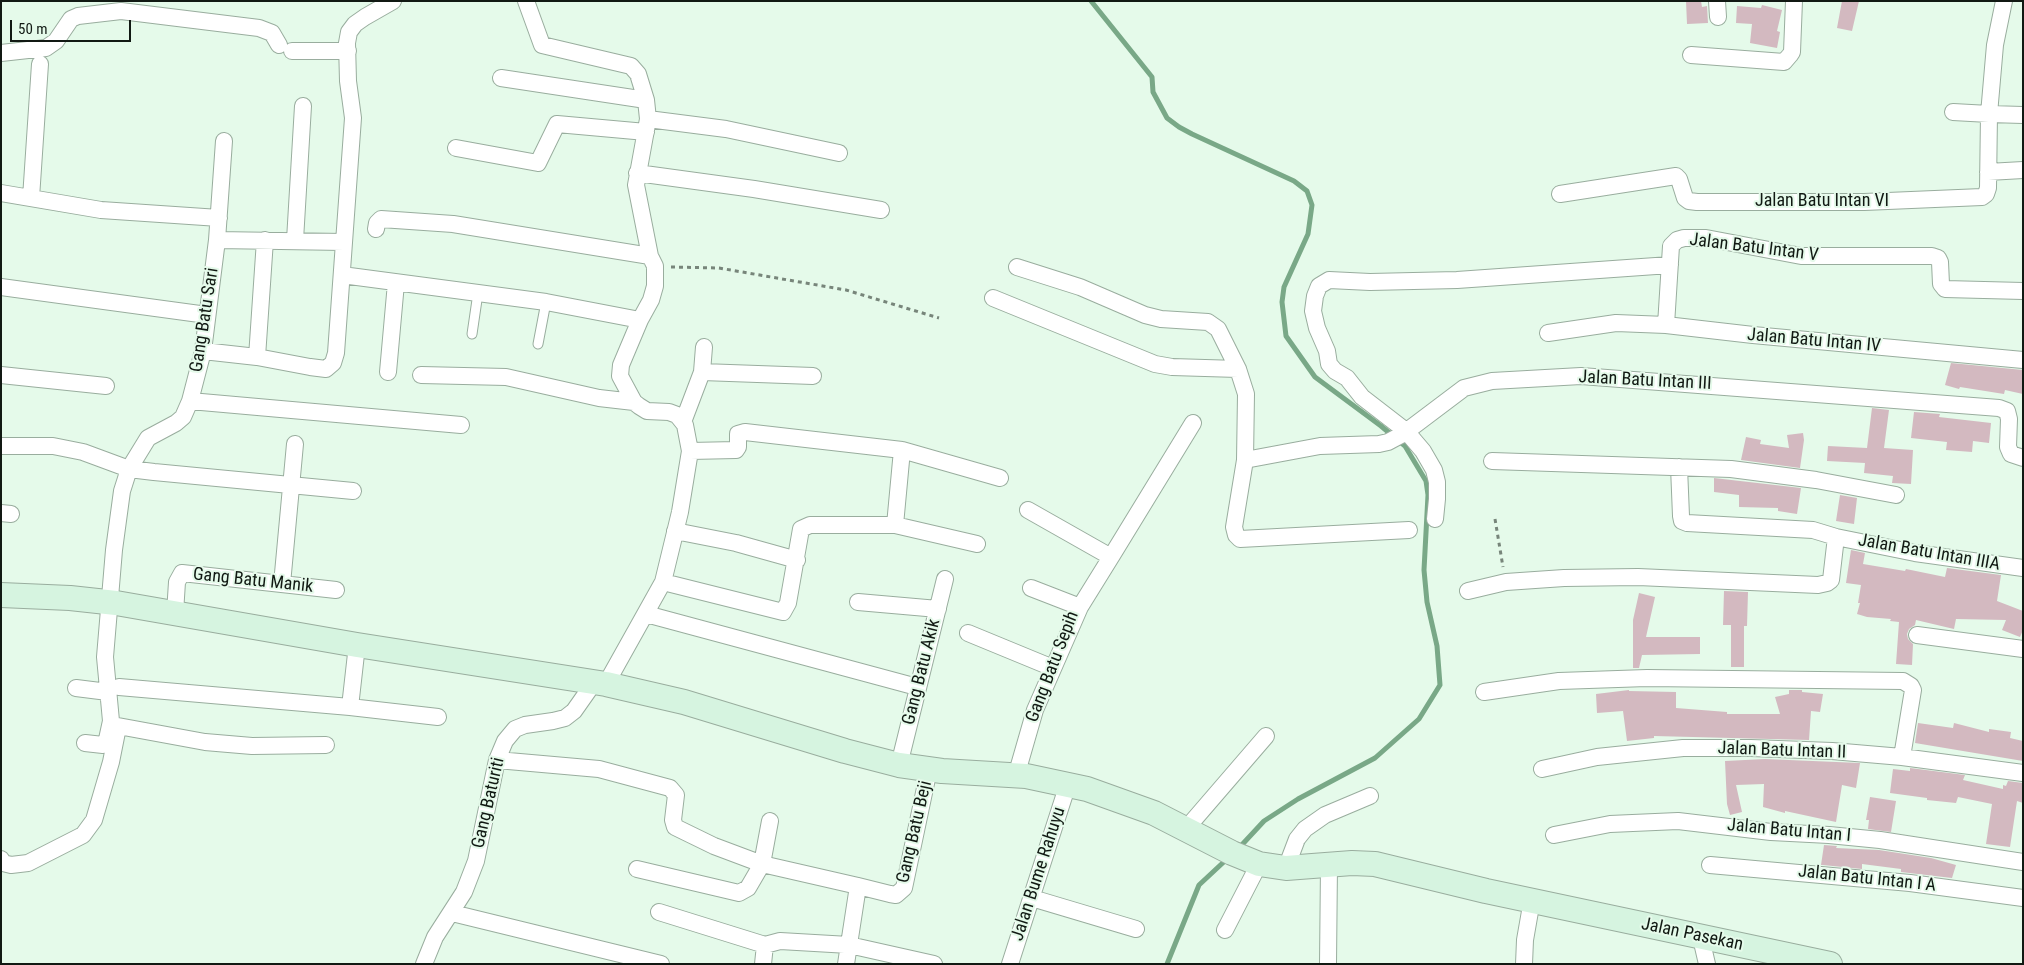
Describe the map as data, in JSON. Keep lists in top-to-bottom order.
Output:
{
  "streets": {
    "street": [
      "Jalan Batu Intan VI",
      "Jalan Batu Intan V",
      "Gang Batu Sari",
      "Jalan Batu Intan IV",
      "Jalan Batu Intan III",
      "Jalan Batu Intan IIIA",
      "Gang Batu Manik",
      "Gang Batu Sepih",
      "Gang Batu Akik",
      "Jalan Batu Intan II",
      "Gang Baturiti",
      "Jalan Batu Intan I",
      "Gang Batu Beji",
      "Jalan Bume Rahuyu",
      "Jalan Batu Intan I A",
      "Jalan Pasekan"
    ]
  },
  "crossings": [
    ["Jalan Batu Intan V", "Jalan Batu Intan III"],
    ["Gang Batu Sari", "Jalan Pasekan"],
    ["Gang Batu Manik", "Jalan Pasekan"],
    ["Gang Batu Sepih", "Jalan Pasekan"],
    ["Gang Batu Akik", "Jalan Pasekan"],
    ["Gang Baturiti", "Jalan Pasekan"],
    ["Gang Batu Beji", "Jalan Pasekan"],
    ["Jalan Bume Rahuyu", "Jalan Pasekan"]
  ],
  "scale_bar": "50 m"
}
